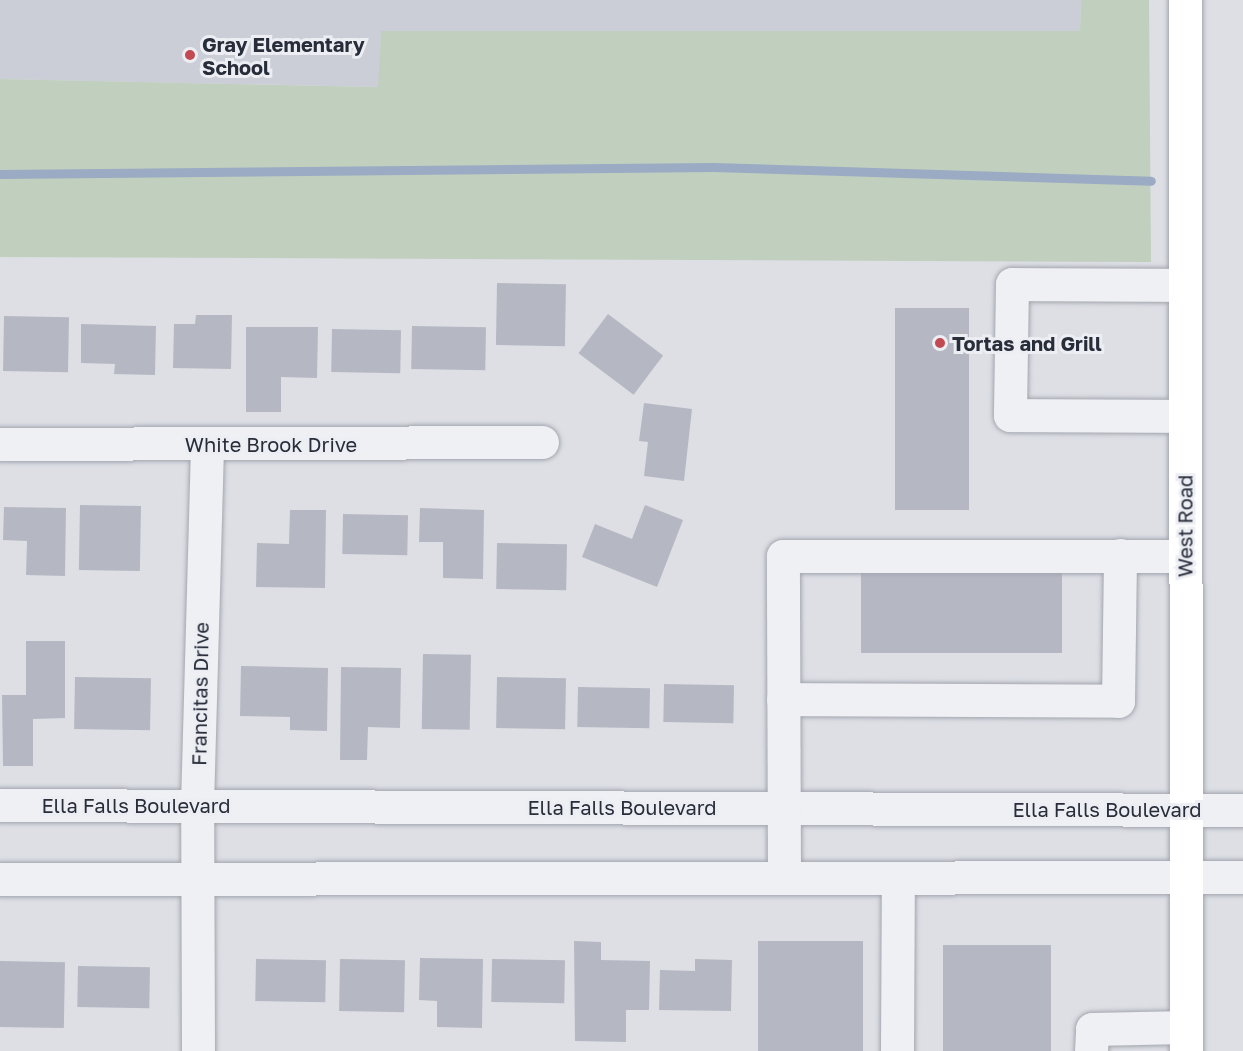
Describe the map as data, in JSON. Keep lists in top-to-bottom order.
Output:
{
  "streets": {
    "main road": ["West Road"],
    "street": ["White Brook Drive", "Francitas Drive", "Ella Falls Boulevard"]
  },
  "crossings": [
    ["White Brook Drive", "Francitas Drive"],
    ["West Road", "Ella Falls Boulevard"],
    ["Francitas Drive", "Ella Falls Boulevard"]
  ],
  "places": ["Gray Elementary School", "Tortas and Grill"]
}
